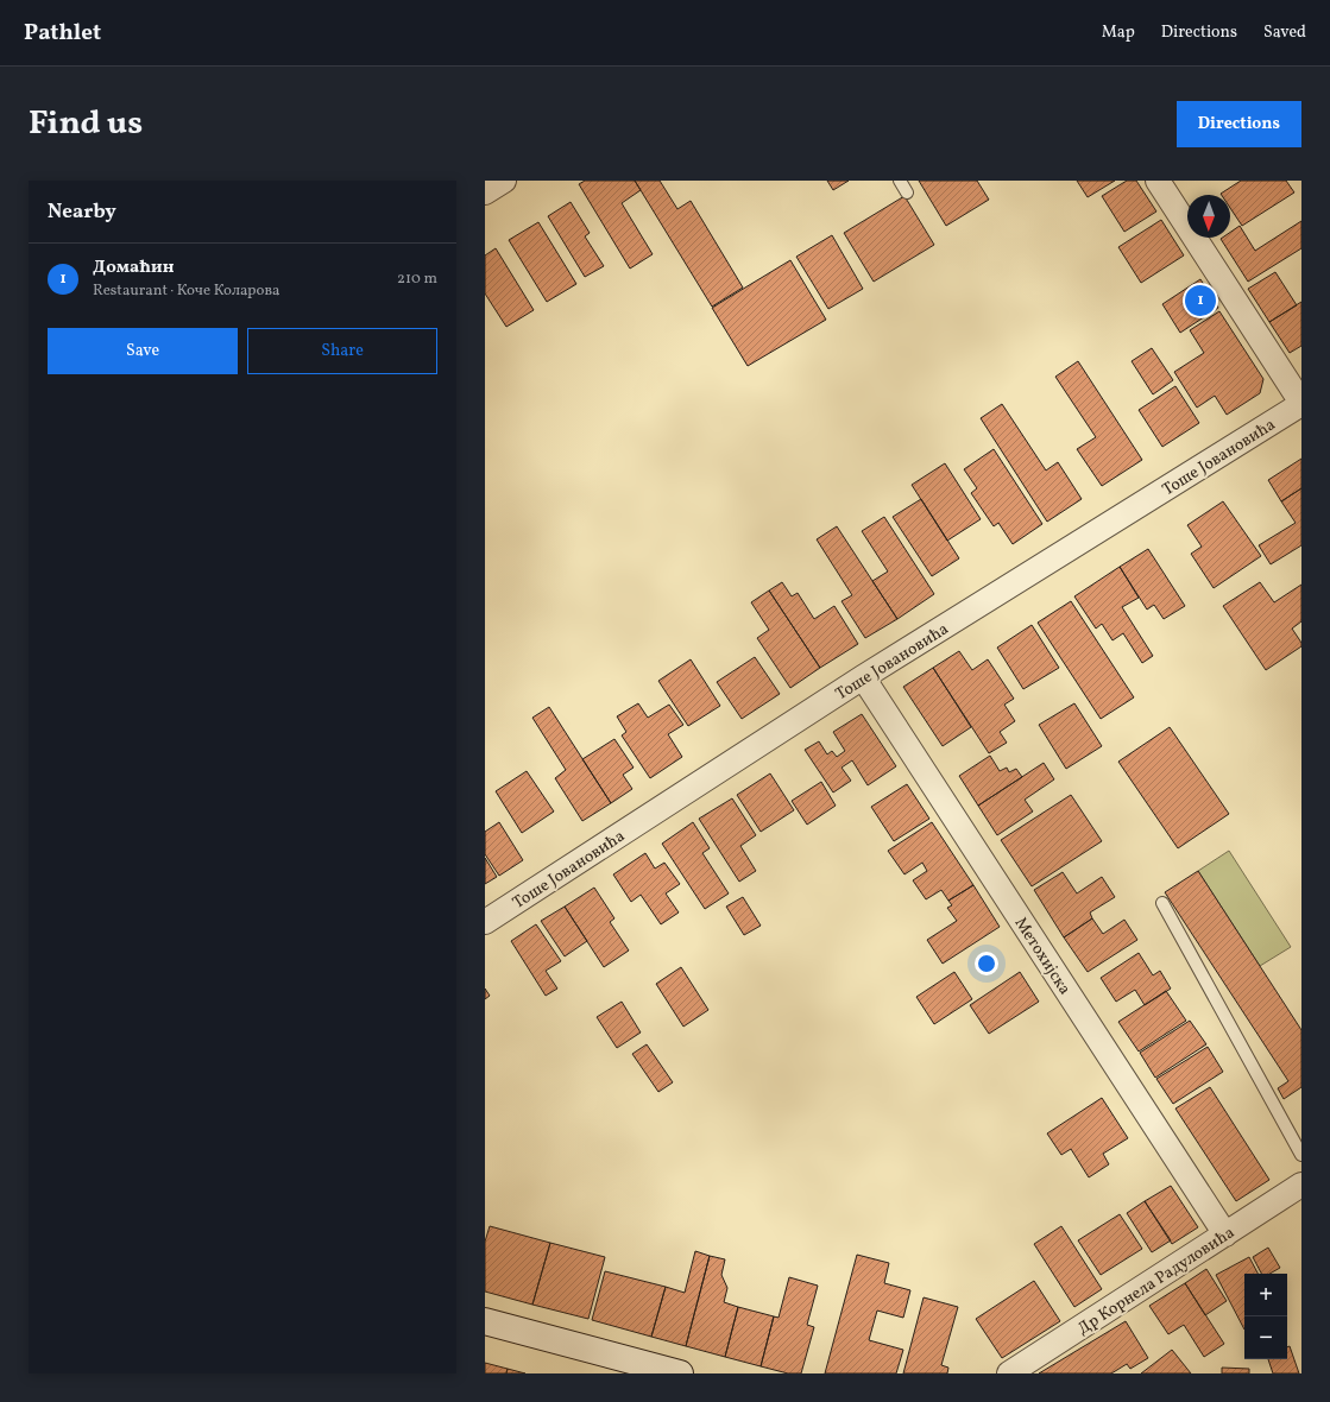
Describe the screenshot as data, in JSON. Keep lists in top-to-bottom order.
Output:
{
  "streets": {
    "street": ["Тоше Јовановића", "Метохијска", "Др Корнела Радуловића"]
  },
  "crossings": [
    ["Тоше Јовановића", "Метохијска"],
    ["Метохијска", "Др Корнела Радуловића"]
  ],
  "north": "bottom",
  "page": {
    "header": "Pathlet",
    "nav": ["Map", "Directions", "Saved"],
    "title": "Find us",
    "buttons": [
      "Directions",
      ["Save", "Share"]
    ],
    "heading": "Nearby",
    "list": [
      {
        "mark": "1",
        "name": "Домаћин",
        "note": "Restaurant · Коче Коларова",
        "value": "210 m"
      }
    ],
    "pins": "1",
    "map_buttons": ["+", "−"]
  }
}
